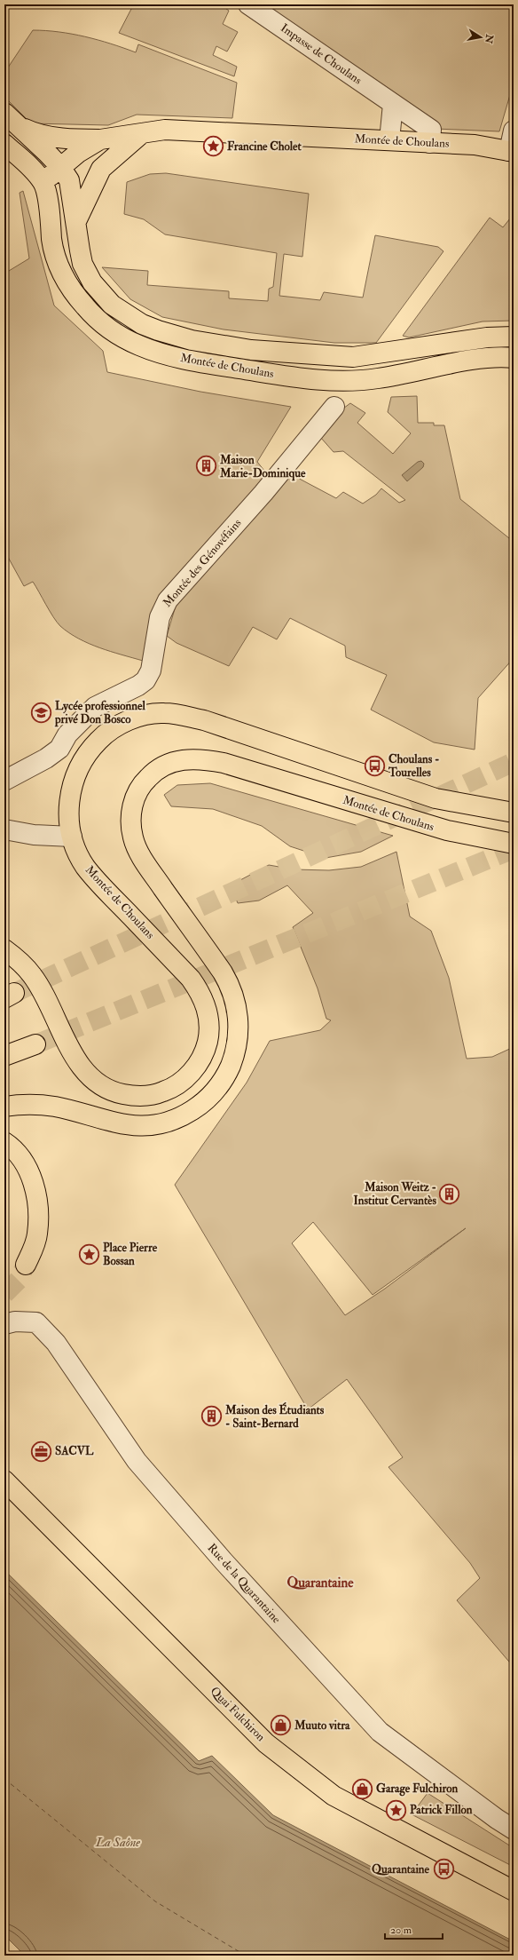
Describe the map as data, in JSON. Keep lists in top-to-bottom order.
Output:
{
  "streets": {
    "main road": ["Montée de Choulans", "Quai Fulchiron"],
    "street": ["Impasse de Choulans", "Montée des Génovéfains", "Rue de la Quarantaine"]
  },
  "crossings": [
    ["Impasse de Choulans", "Montée de Choulans"]
  ],
  "districts": ["Quarantaine"],
  "water": ["La Saône"],
  "places": {
    "place": ["Francine Cholet", "Place Pierre Bossan", "Patrick Fillon"],
    "building": ["Maison Marie-Dominique", "Maison Weitz - Institut Cervantès", "Maison des Étudiants - Saint-Bernard"],
    "school or university": ["Lycée professionnel privé Don Bosco"],
    "bus stop": ["Choulans - Tourelles", "Quarantaine"],
    "office": ["SACVL"],
    "shop": ["Muuto vitra", "Garage Fulchiron"]
  },
  "scale_bar": "20 m",
  "north": "right"
}
